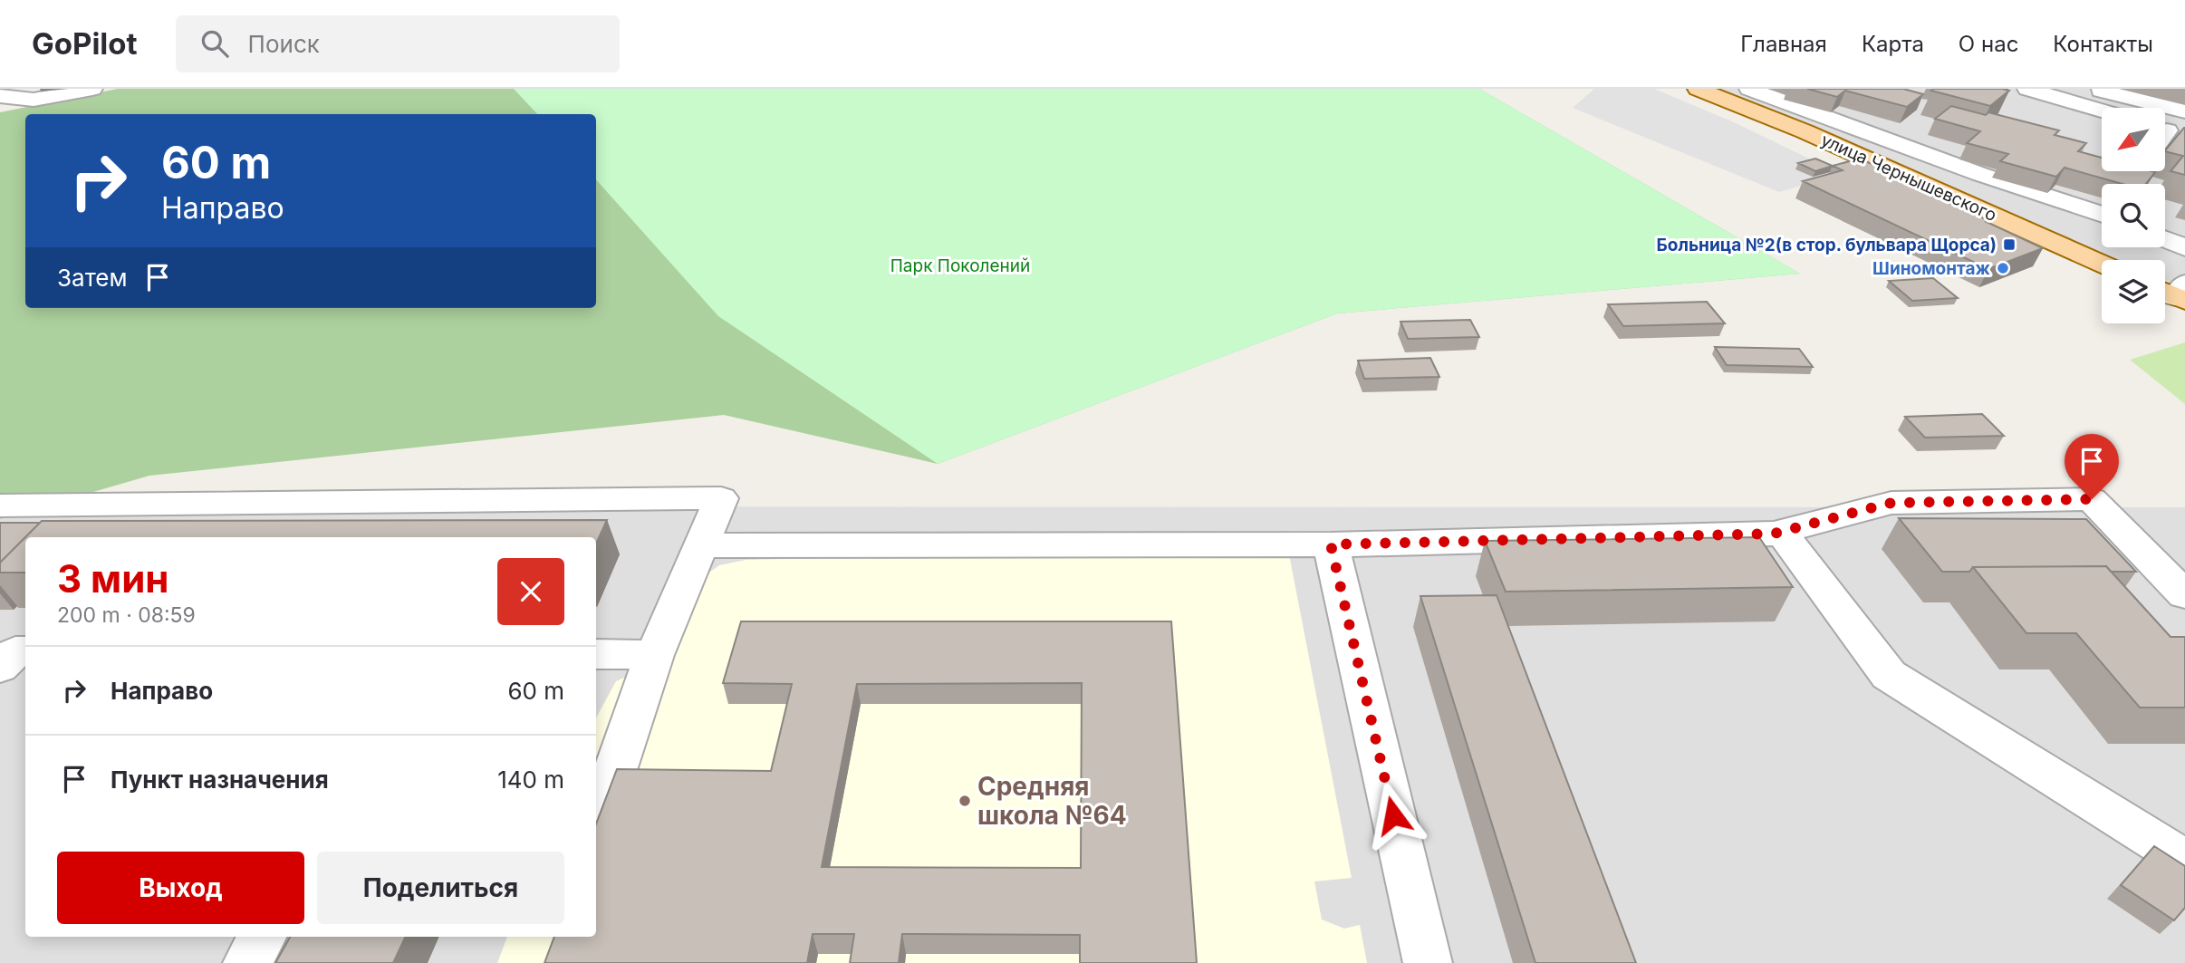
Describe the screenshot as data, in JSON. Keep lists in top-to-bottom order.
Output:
{
  "streets": {
    "main road": ["улица Чернышевского"]
  },
  "parks": ["Парк Поколений"],
  "places": {
    "transit": ["Больница №2(в стор. бульвара Щорса)"],
    "other": ["Шиномонтаж", "Средняя школа №64"]
  },
  "north": "bottom left",
  "page": {
    "header": "GoPilot",
    "search": "Поиск",
    "nav": [
      "Главная",
      "Карта",
      "О нас",
      "Контакты"
    ],
    "turn": ["60 m", "Направо"],
    "then": "Затем",
    "heading": ["3 мин", "200 m · 08:59"],
    "list": [
      {
        "name": "Направо",
        "value": "60 m"
      },
      {
        "name": "Пункт назначения",
        "value": "140 m"
      }
    ],
    "buttons": ["Выход", "Поделиться"]
  }
}
